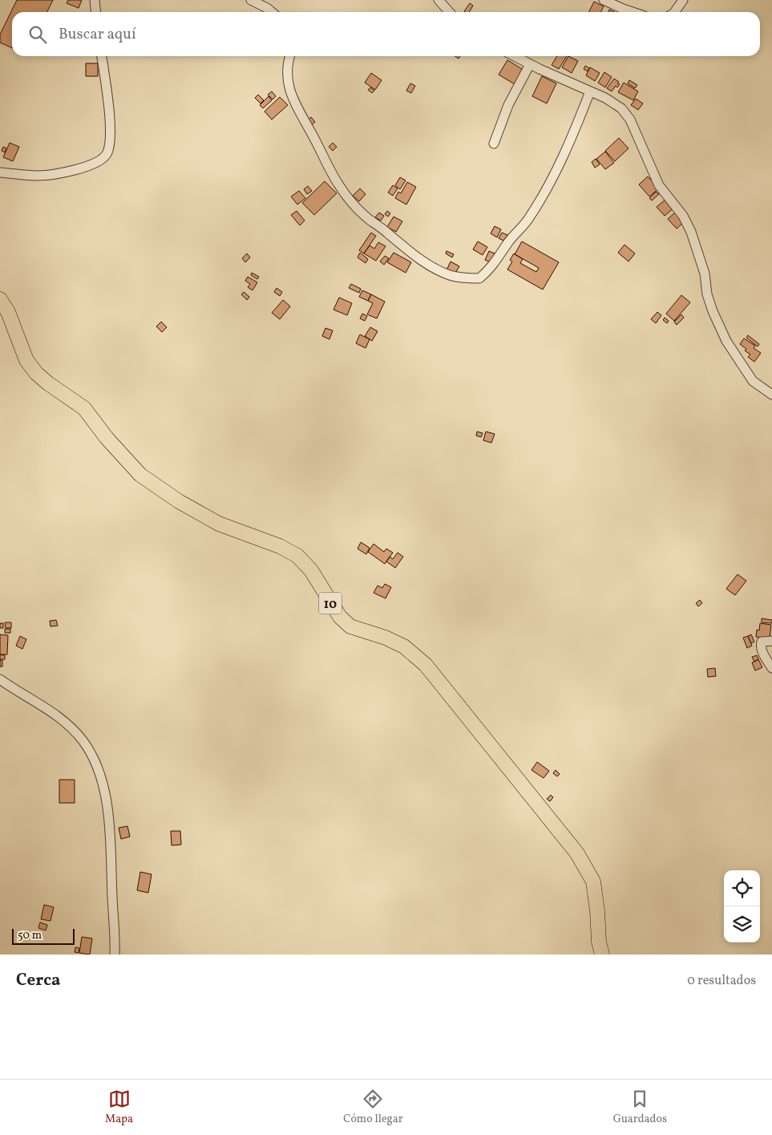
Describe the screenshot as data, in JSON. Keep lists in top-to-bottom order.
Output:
{
  "streets": {
    "main road": ["10"]
  },
  "scale_bar": "50 m",
  "page": {
    "search": "Buscar aquí",
    "scale": "50 m",
    "heading": ["Cerca", "0 resultados"],
    "nav": ["Mapa", "Cómo llegar", "Guardados"]
  }
}
